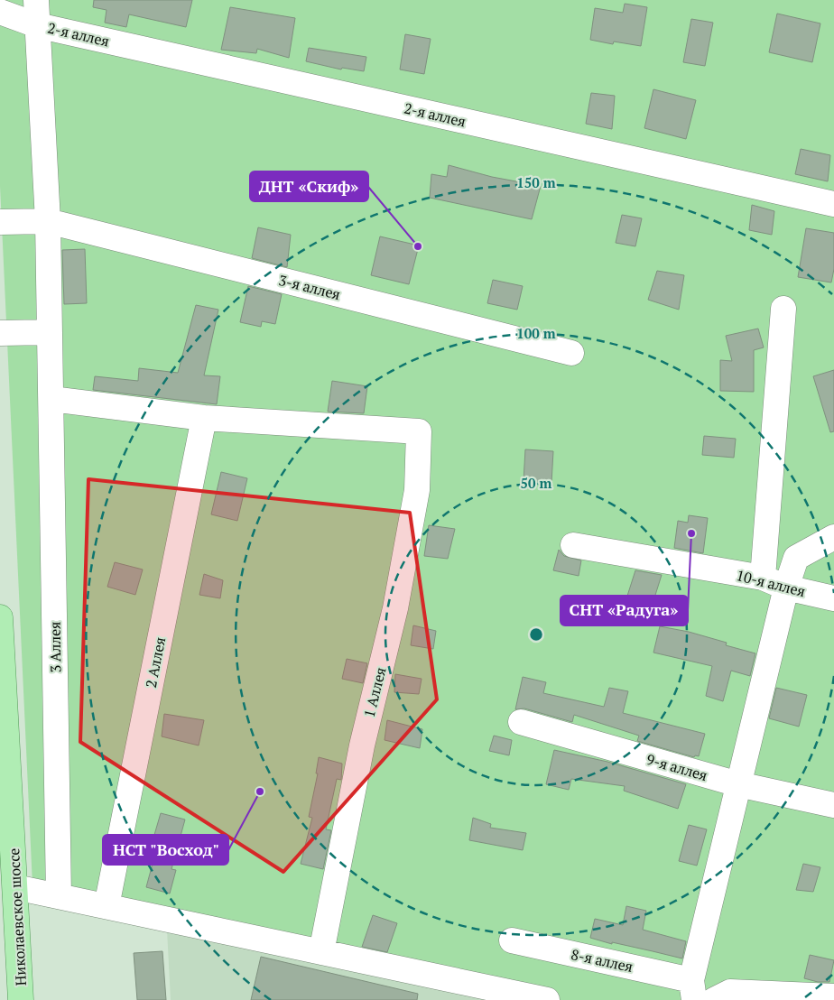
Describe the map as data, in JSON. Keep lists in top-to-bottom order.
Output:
{
  "streets": {
    "main road": ["Николаевское шоссе"],
    "street": [
      "2-я аллея",
      "3-я аллея",
      "10-я аллея",
      "3 Аллея",
      "2 Аллея",
      "1 Аллея",
      "9-я аллея",
      "8-я аллея"
    ]
  },
  "crossings": [
    ["2-я аллея", "3 Аллея"],
    ["3-я аллея", "3 Аллея"],
    ["2 Аллея", "1 Аллея"]
  ],
  "places": ["ДНТ «Скиф»", "СНТ «Радуга»", "НСТ \"Восход\""],
  "rings": ["150 m", "100 m", "50 m"]
}
